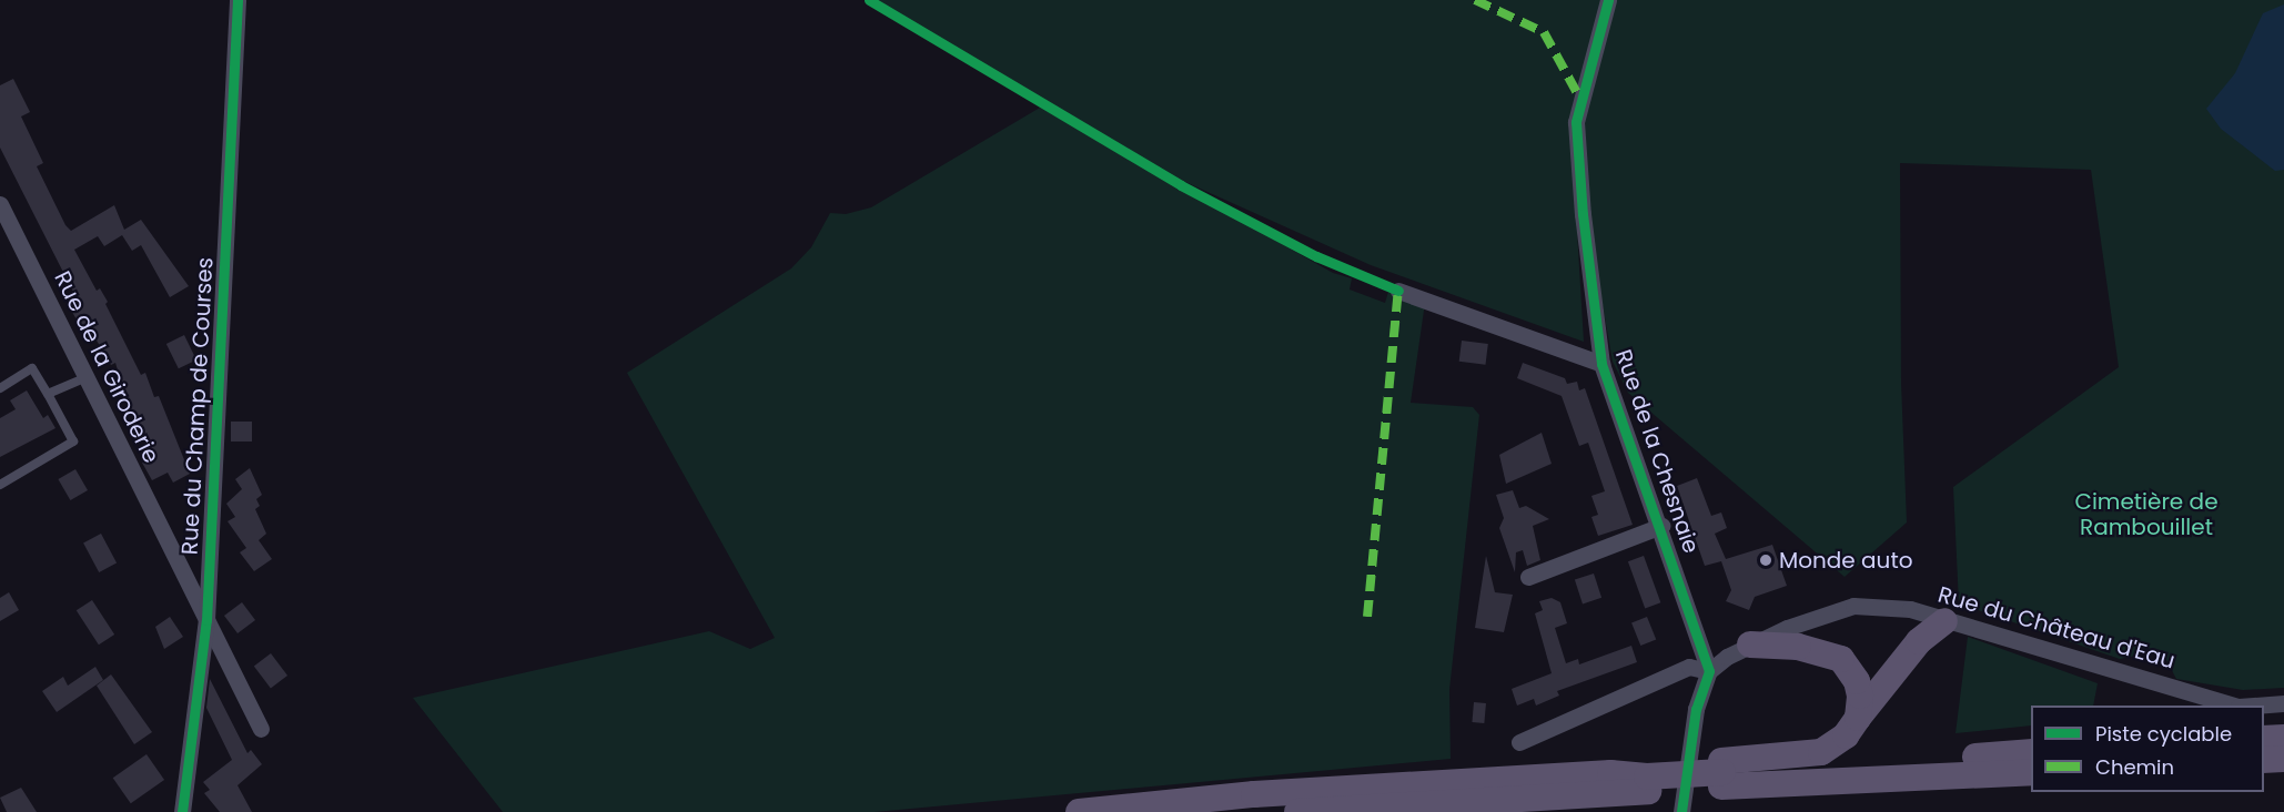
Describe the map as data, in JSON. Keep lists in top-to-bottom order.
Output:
{
  "streets": {
    "street": [
      "Rue de la Giroderie",
      "Rue du Champ de Courses",
      "Rue de la Chesnaie",
      "Rue du Château d'Eau"
    ]
  },
  "crossings": [
    ["Rue de la Giroderie", "Rue du Champ de Courses"],
    ["Rue de la Chesnaie", "Rue du Château d'Eau"]
  ],
  "parks": ["Cimetière de Rambouillet"],
  "places": ["Monde auto"],
  "legend": ["Piste cyclable", "Chemin"]
}
